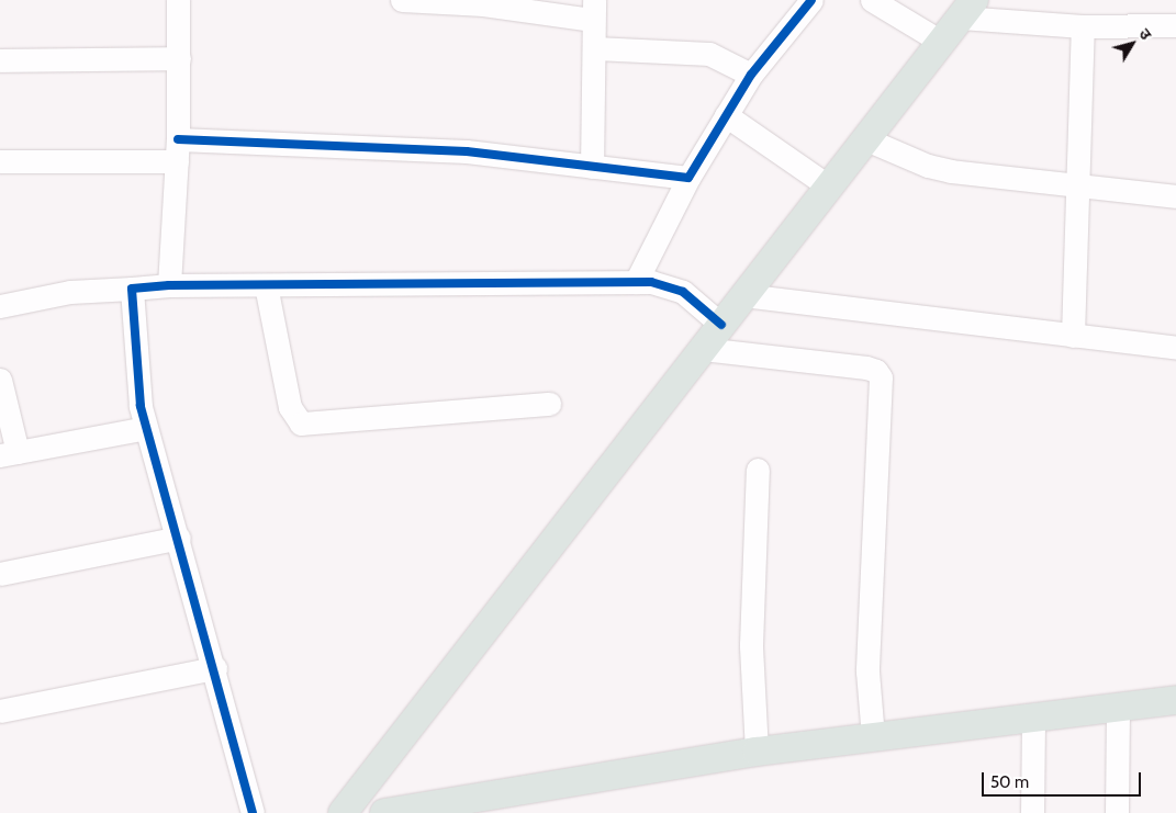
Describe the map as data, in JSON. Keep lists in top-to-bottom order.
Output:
{
  "scale_bar": "50 m",
  "north": "top right"
}
